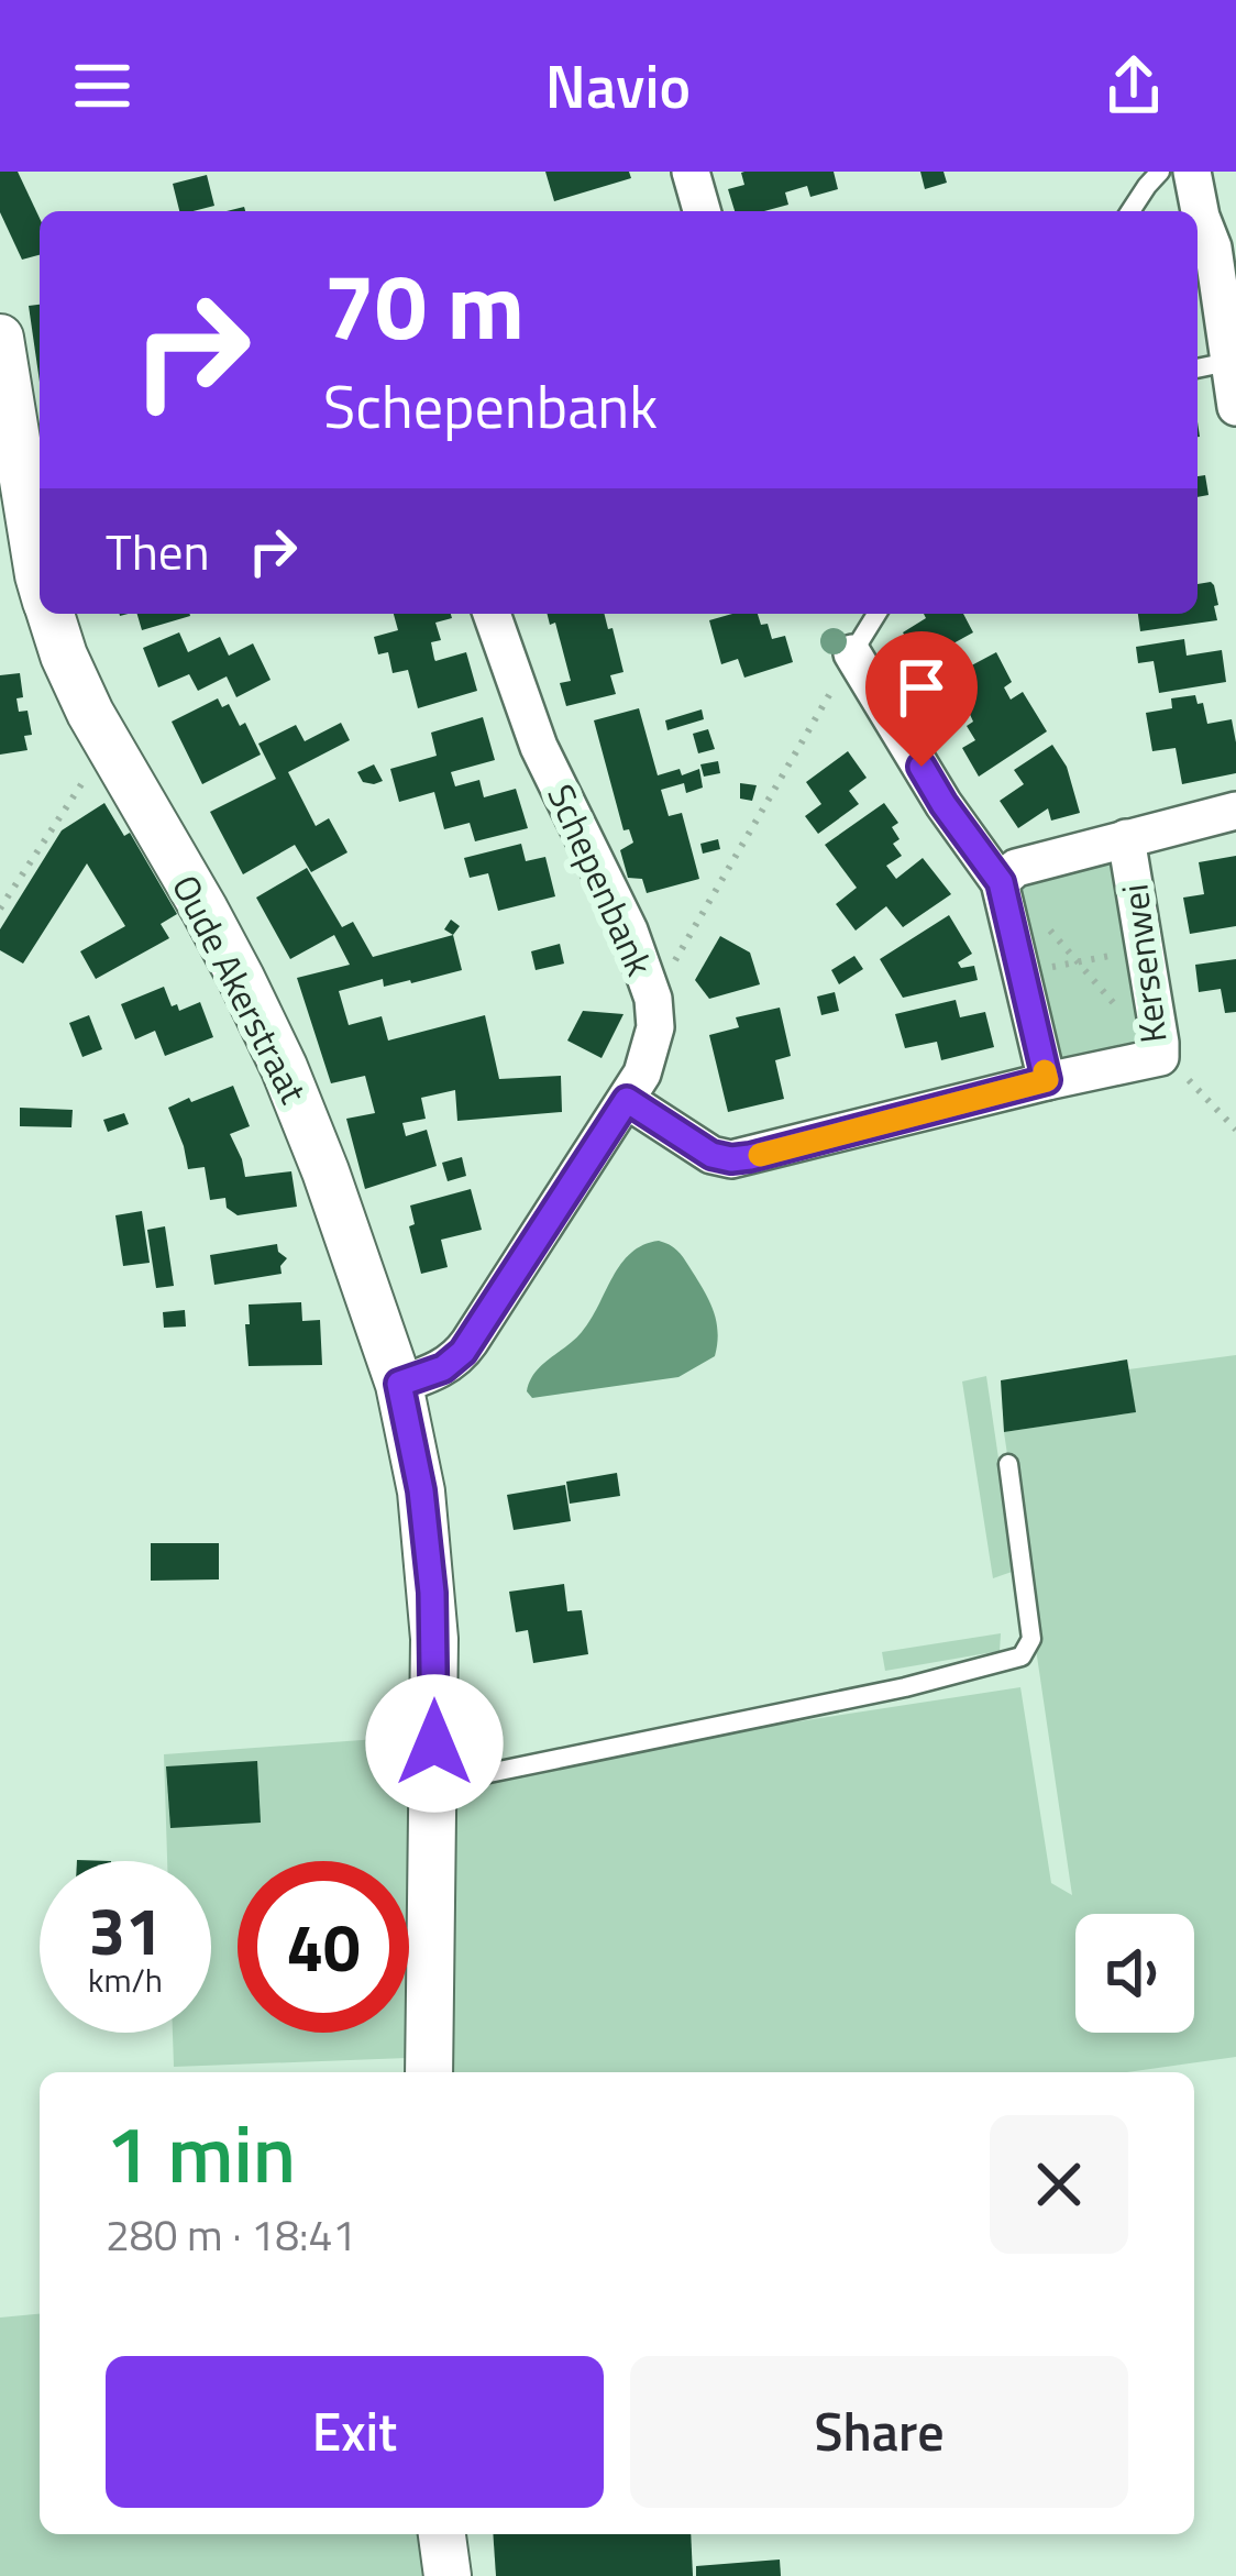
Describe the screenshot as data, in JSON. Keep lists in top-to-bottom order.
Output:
{
  "streets": {
    "street": ["Schepenbank", "Kersenwei", "Oude Akerstraat"]
  },
  "crossings": [
    ["Schepenbank", "Kersenwei"],
    ["Schepenbank", "Oude Akerstraat"]
  ],
  "page": {
    "header": "Navio",
    "turn": ["70 m", "Schepenbank"],
    "then": "Then",
    "speed": "31 km/h",
    "limit": "40",
    "heading": ["1 min", "280 m · 18:41"],
    "buttons": ["Exit", "Share"]
  }
}
